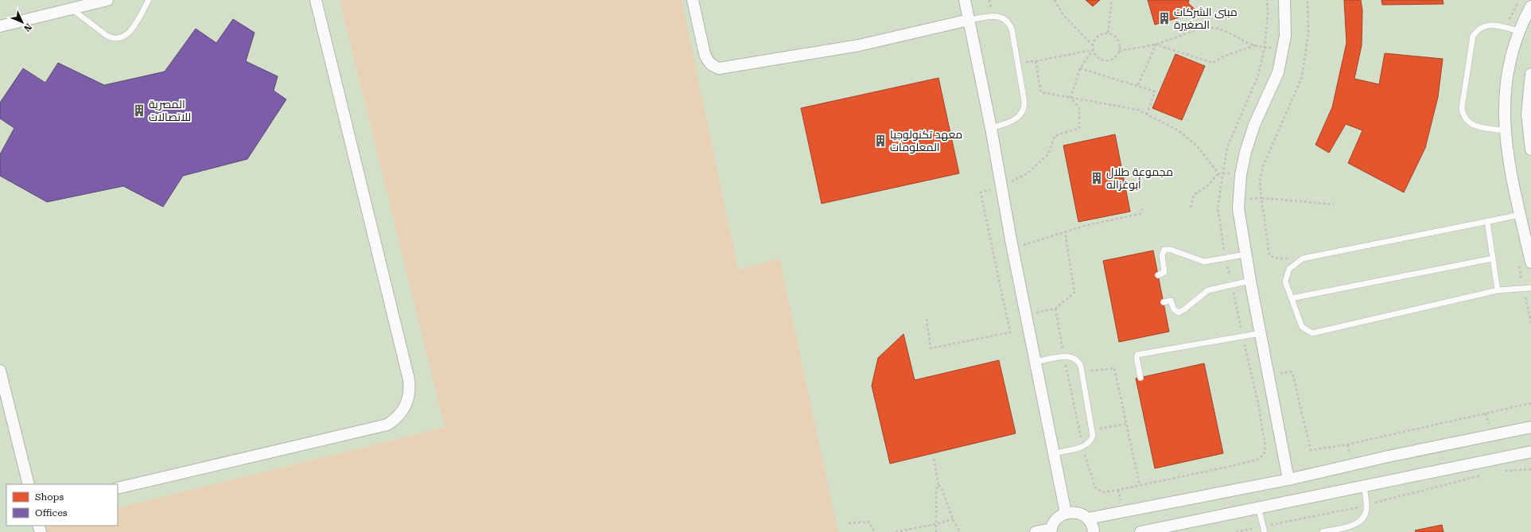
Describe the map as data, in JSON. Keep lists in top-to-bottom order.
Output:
{
  "places": {
    "building": [
      "مبنى الشركات الصغيرة",
      "المصرية للاتصالات",
      "معهد تكنولوجيا المعلومات",
      "مجموعة طلال أبوغزاله"
    ]
  },
  "legend": ["Shops", "Offices"],
  "north": "bottom right"
}
